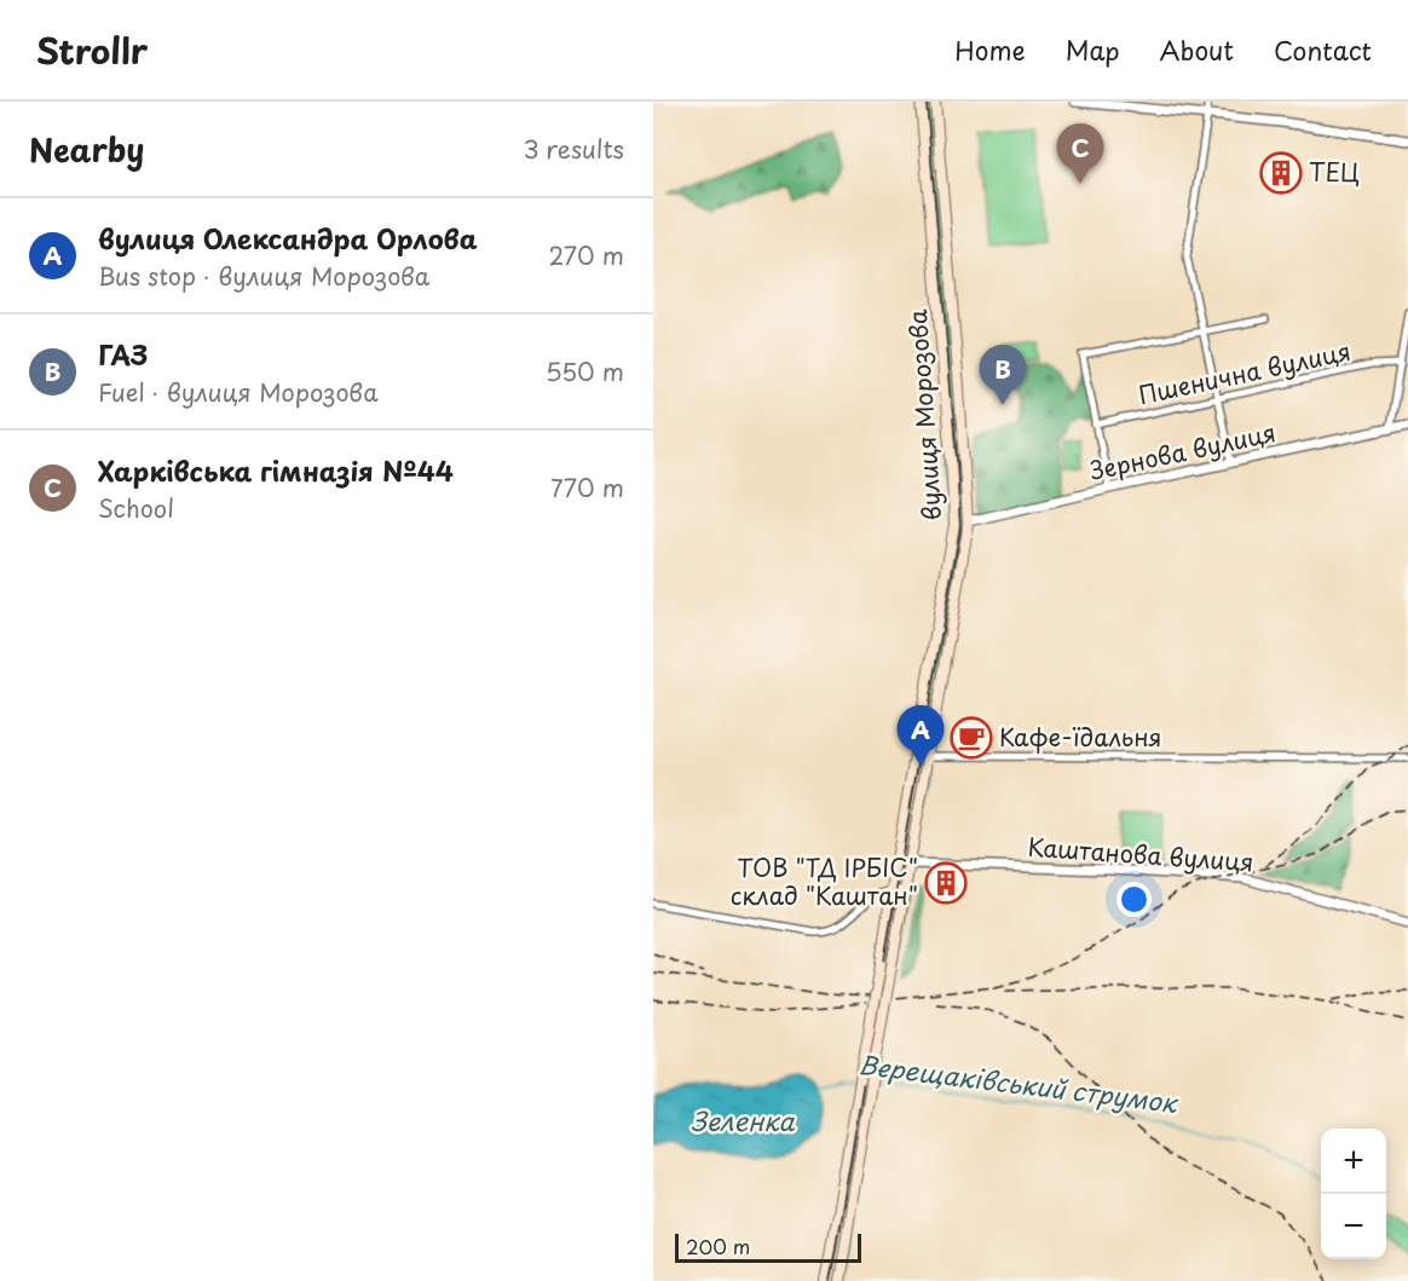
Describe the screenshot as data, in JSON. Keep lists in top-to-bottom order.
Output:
{
  "streets": {
    "main road": ["вулиця Морозова"],
    "street": ["Пшенична вулиця", "Зернова вулиця", "Каштанова вулиця"]
  },
  "crossings": [
    ["вулиця Морозова", "Зернова вулиця"],
    ["вулиця Морозова", "Каштанова вулиця"]
  ],
  "water": ["Верещаківський струмок", "Зеленка"],
  "places": {
    "building": ["ТЕЦ", "ТОВ \"ТД ІРБІС\" склад \"Каштан\""],
    "cafe": ["Кафе-їдальня"]
  },
  "scale_bar": "200 m",
  "page": {
    "header": "Strollr",
    "nav": [
      "Home",
      "Map",
      "About",
      "Contact"
    ],
    "heading": ["Nearby", "3 results"],
    "pins": ["C", "B", "A"],
    "list": [
      {
        "mark": "A",
        "name": "вулиця Олександра Орлова",
        "note": "Bus stop · вулиця Морозова",
        "value": "270 m"
      },
      {
        "mark": "B",
        "name": "ГАЗ",
        "note": "Fuel · вулиця Морозова",
        "value": "550 m"
      },
      {
        "mark": "C",
        "name": "Харківська гімназія №44",
        "note": "School",
        "value": "770 m"
      }
    ],
    "map_buttons": ["+", "−"],
    "scale": "200 m"
  }
}
